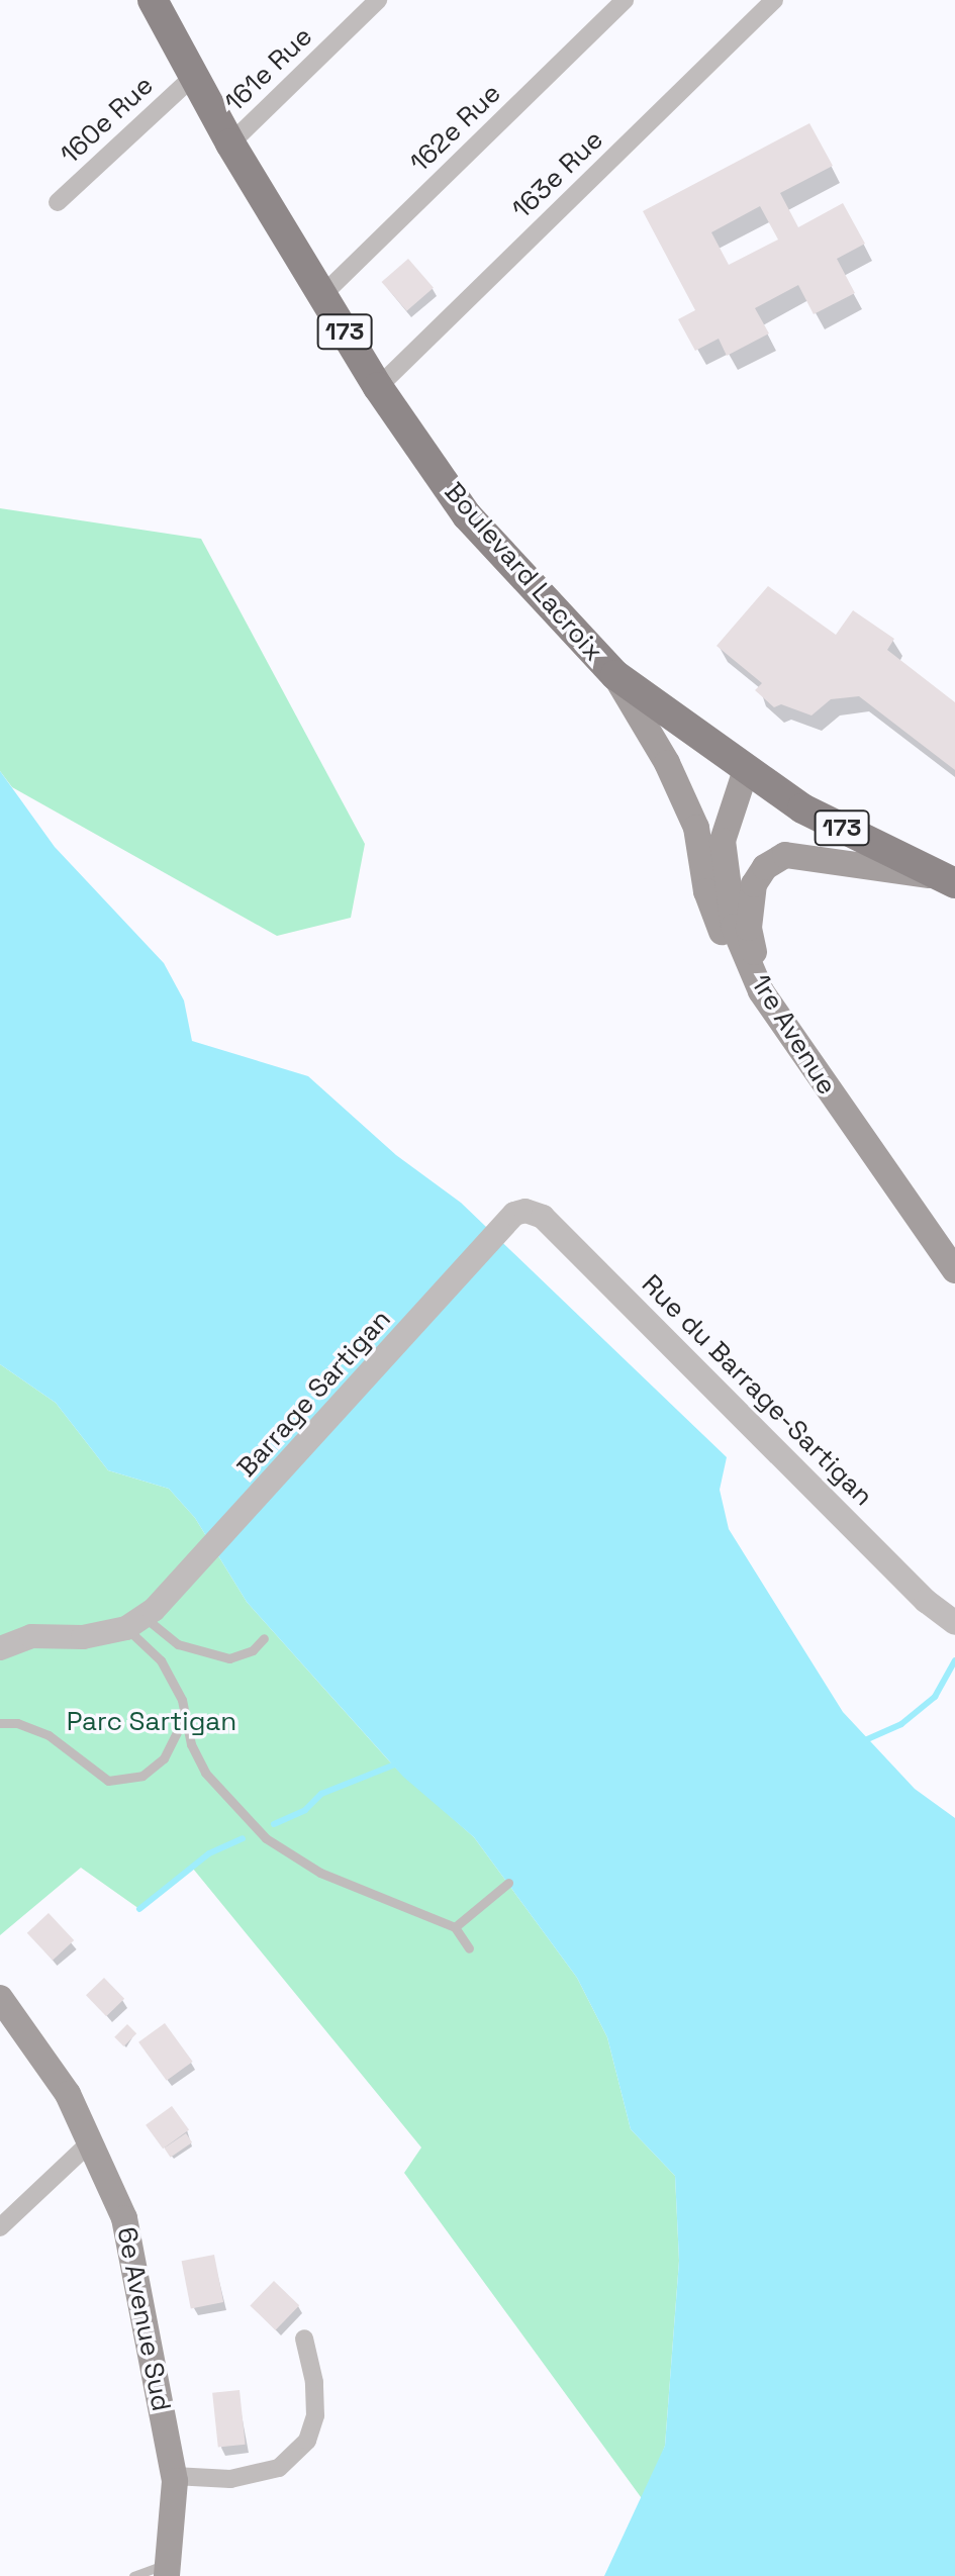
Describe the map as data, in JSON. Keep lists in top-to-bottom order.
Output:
{
  "streets": {
    "main road": [
      "173",
      "Boulevard Lacroix",
      "1re Avenue",
      "6e Avenue Sud"
    ],
    "street": [
      "161e Rue",
      "160e Rue",
      "162e Rue",
      "163e Rue",
      "Rue du Barrage-Sartigan",
      "Barrage Sartigan"
    ]
  },
  "crossings": [
    ["161e Rue", "Boulevard Lacroix"],
    ["160e Rue", "Boulevard Lacroix"],
    ["162e Rue", "Boulevard Lacroix"],
    ["163e Rue", "Boulevard Lacroix"],
    ["Boulevard Lacroix", "1re Avenue"],
    ["Rue du Barrage-Sartigan", "Barrage Sartigan"]
  ],
  "parks": ["Parc Sartigan"]
}
